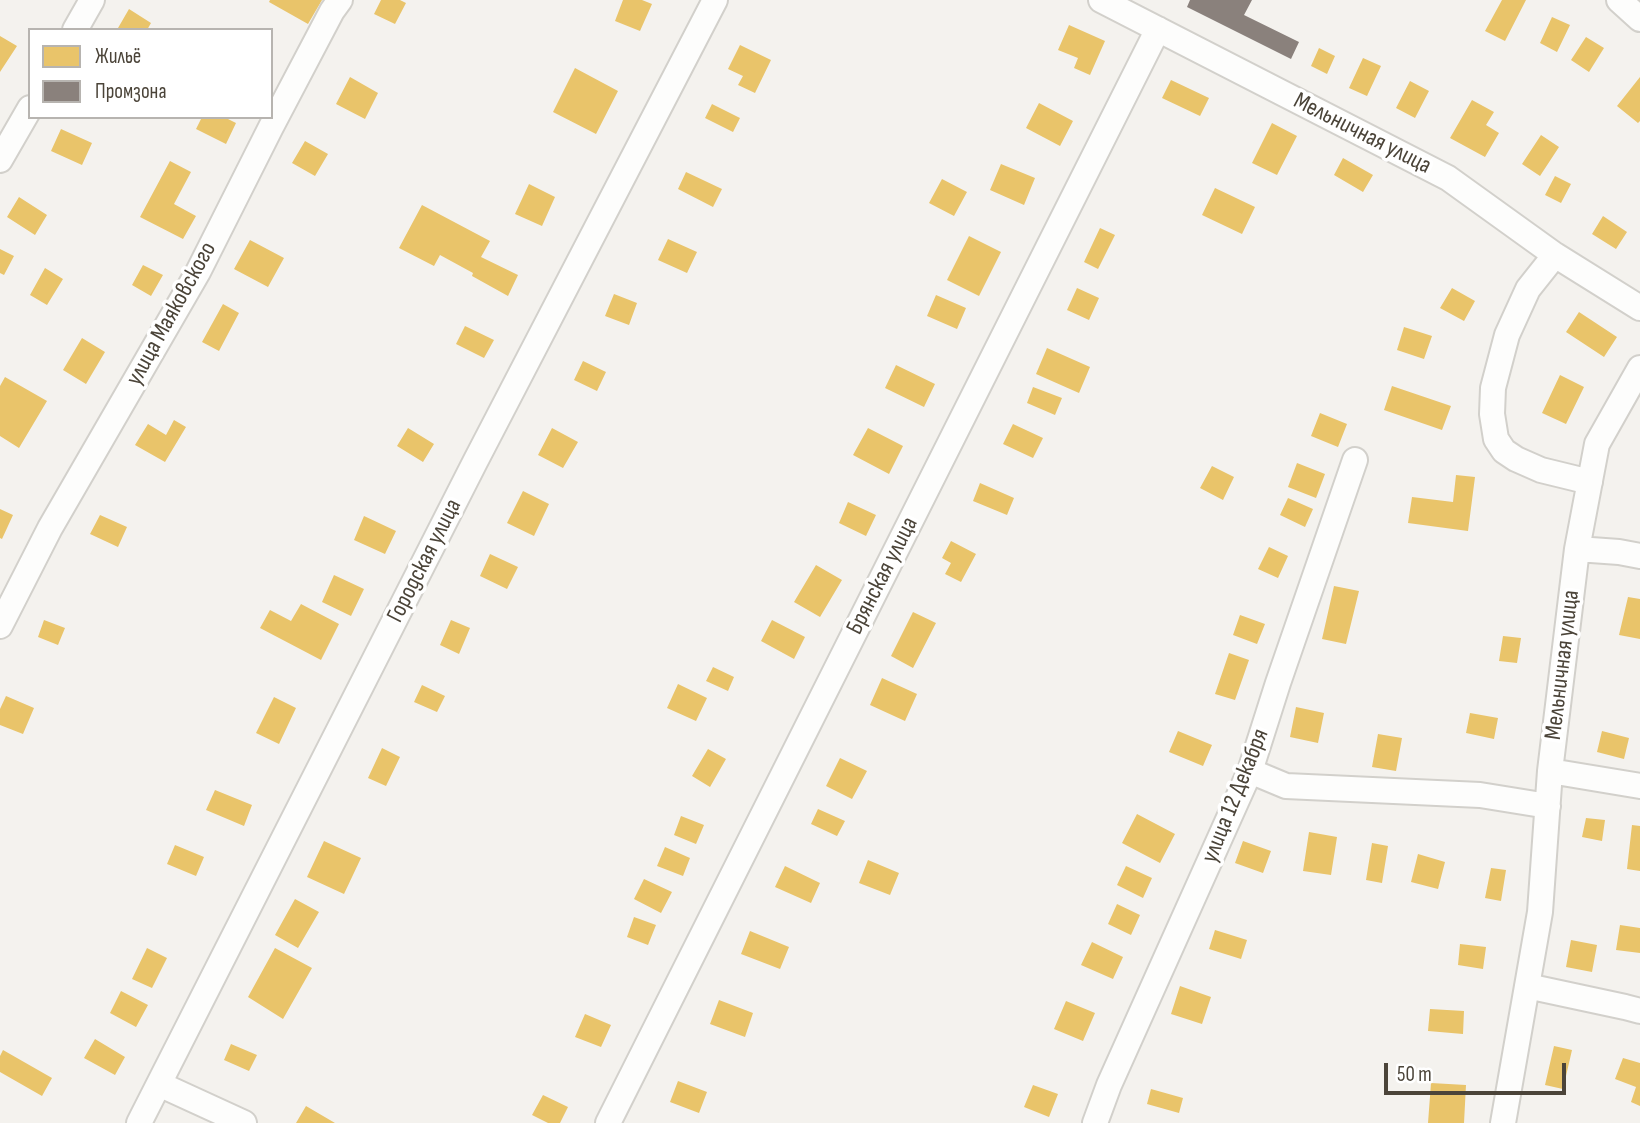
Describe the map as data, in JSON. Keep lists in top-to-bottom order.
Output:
{
  "streets": {
    "street": [
      "Мельничная улица",
      "улица Маяковского",
      "Городская улица",
      "Брянская улица",
      "улица 12 Декабря"
    ]
  },
  "crossings": [
    ["Мельничная улица", "Брянская улица"]
  ],
  "legend": ["Жильё", "Промзона"],
  "scale_bar": "50 m"
}
